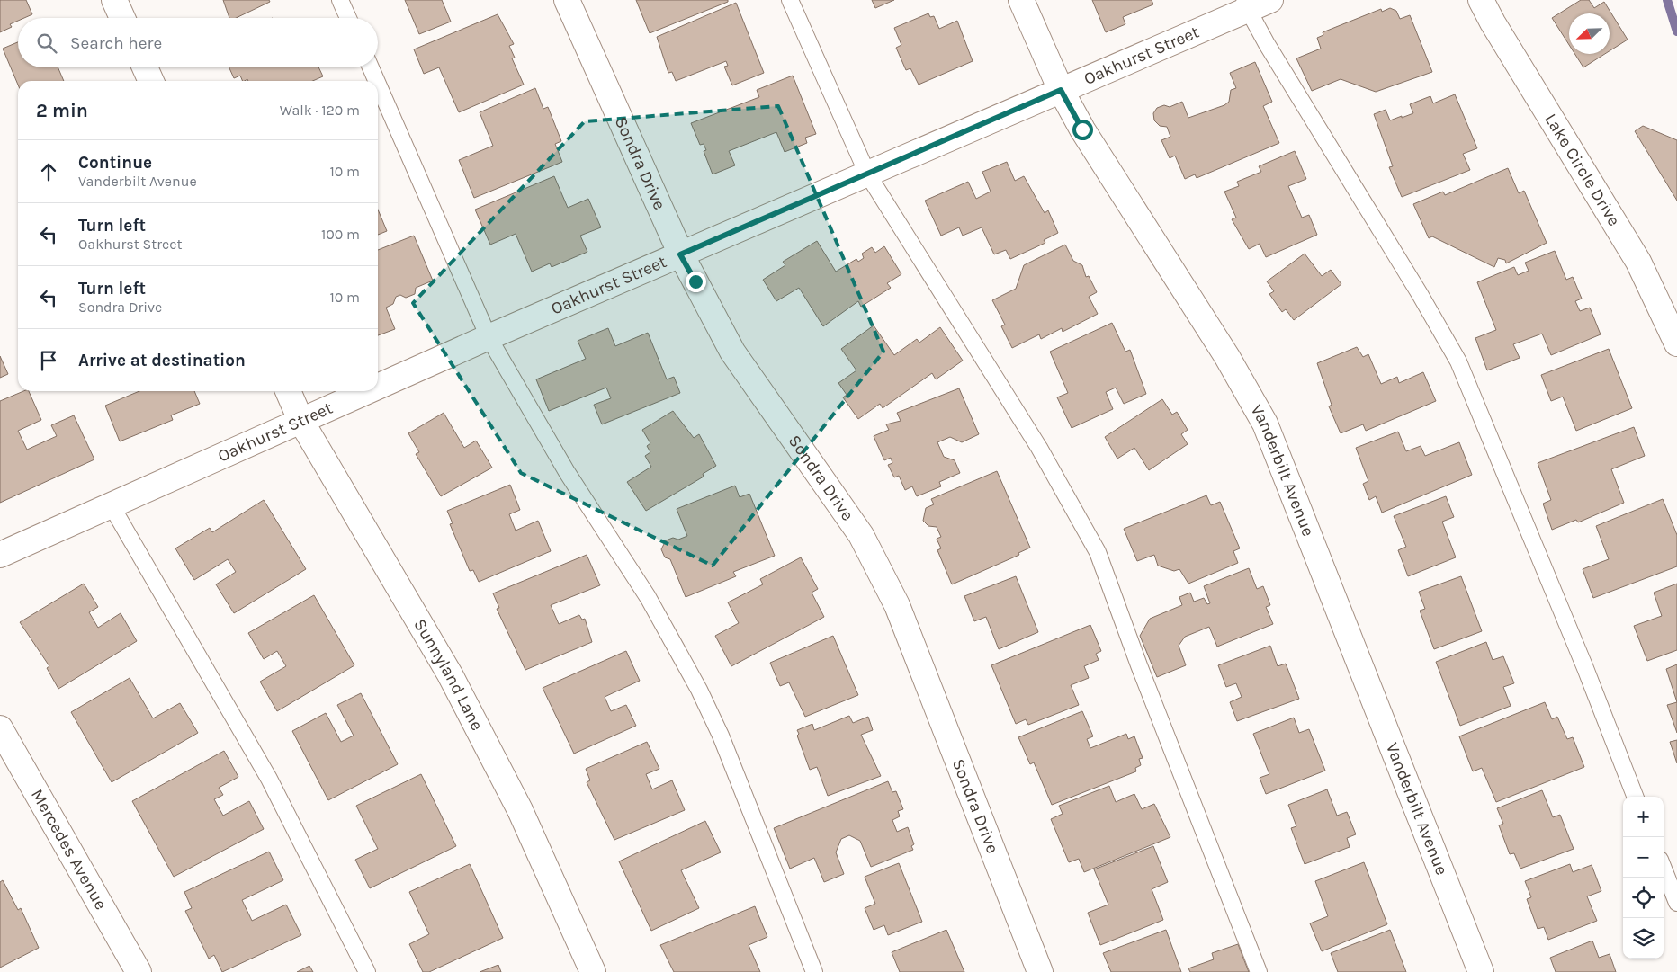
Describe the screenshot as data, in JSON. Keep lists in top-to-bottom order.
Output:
{
  "streets": {
    "street": [
      "Oakhurst Street",
      "Sondra Drive",
      "Lake Circle Drive",
      "Vanderbilt Avenue",
      "Sunnyland Lane",
      "Mercedes Avenue"
    ]
  },
  "crossings": [
    ["Oakhurst Street", "Sondra Drive"],
    ["Oakhurst Street", "Vanderbilt Avenue"],
    ["Oakhurst Street", "Sunnyland Lane"]
  ],
  "north": "bottom left",
  "page": {
    "search": "Search here",
    "heading": ["2 min", "Walk · 120 m"],
    "list": [
      ["Continue", "Vanderbilt Avenue", "10 m"],
      ["Turn left", "Oakhurst Street", "100 m"],
      ["Turn left", "Sondra Drive", "10 m"],
      "Arrive at destination"
    ],
    "map_buttons": ["+", "−"]
  }
}
